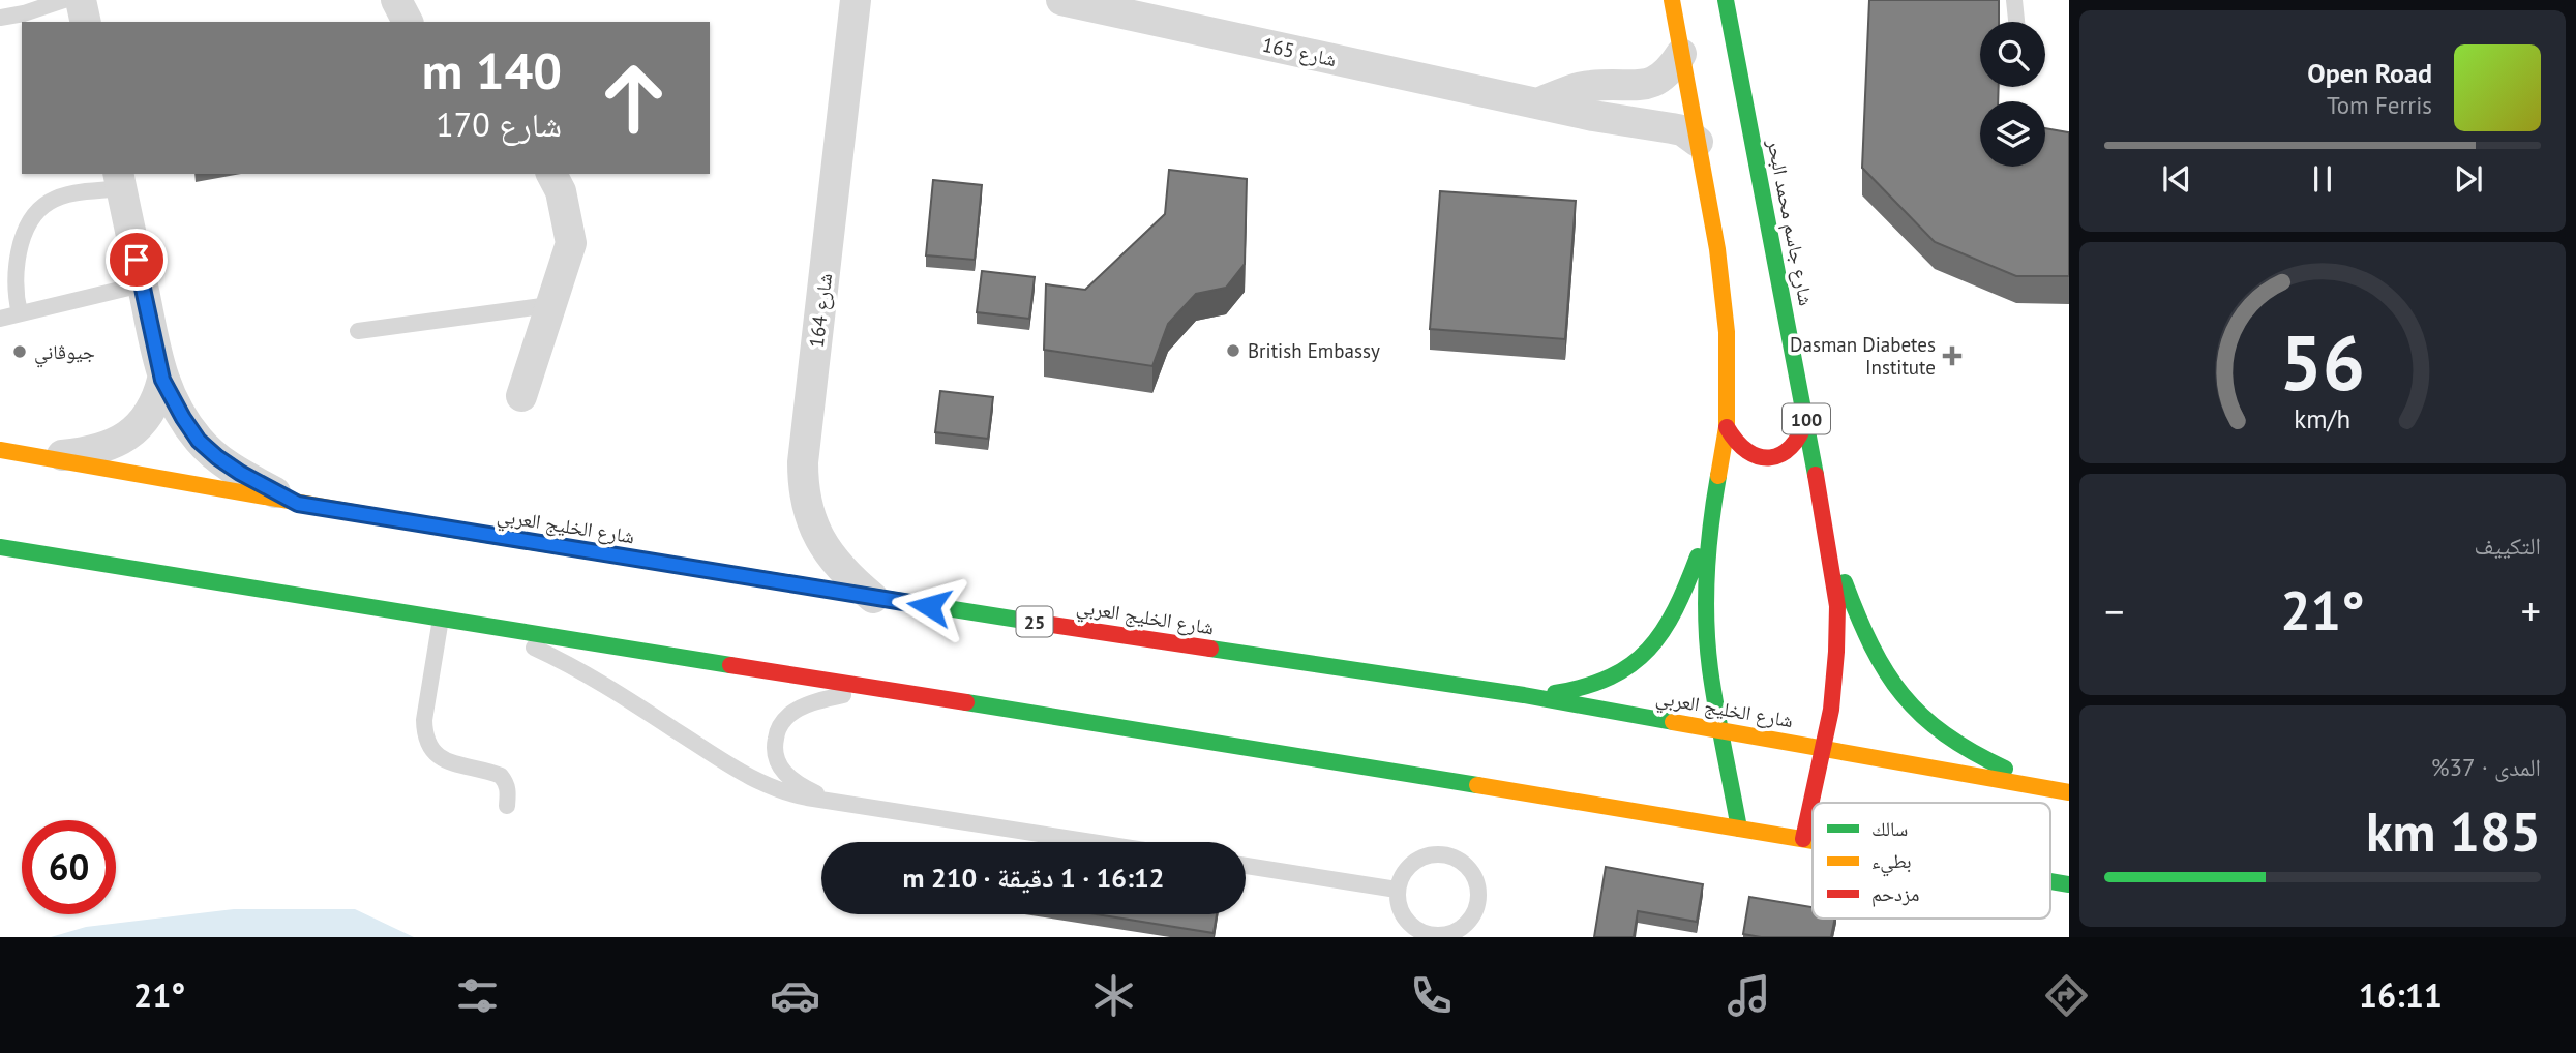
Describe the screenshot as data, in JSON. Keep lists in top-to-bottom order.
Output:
{
  "streets": {
    "main road": [
      "شارع جاسم محمد البحر",
      "100",
      "شارع الخليج العربي",
      "25"
    ],
    "street": ["شارع 165", "شارع 164"]
  },
  "crossings": [
    ["شارع جاسم محمد البحر", "شارع الخليج العربي"],
    ["شارع 164", "شارع الخليج العربي"]
  ],
  "places": {
    "other": ["British Embassy", "جيوڤاني"],
    "health": ["Dasman Diabetes Institute"]
  },
  "legend": ["سالك", "بطيء", "مزدحم"],
  "page": {
    "turn": ["140 m", "شارع 170"],
    "song": ["Open Road", "Tom Ferris"],
    "tile": [
      "التكييف",
      ["المدى · 37%", "185 km"]
    ],
    "heat": ["−", "21°", "+"],
    "limit": "60",
    "trip": "16:12 · 1 دقيقة · 210 m",
    "tabs": ["16:11", "21°"],
    "gauge": ["56", "km/h"]
  }
}
